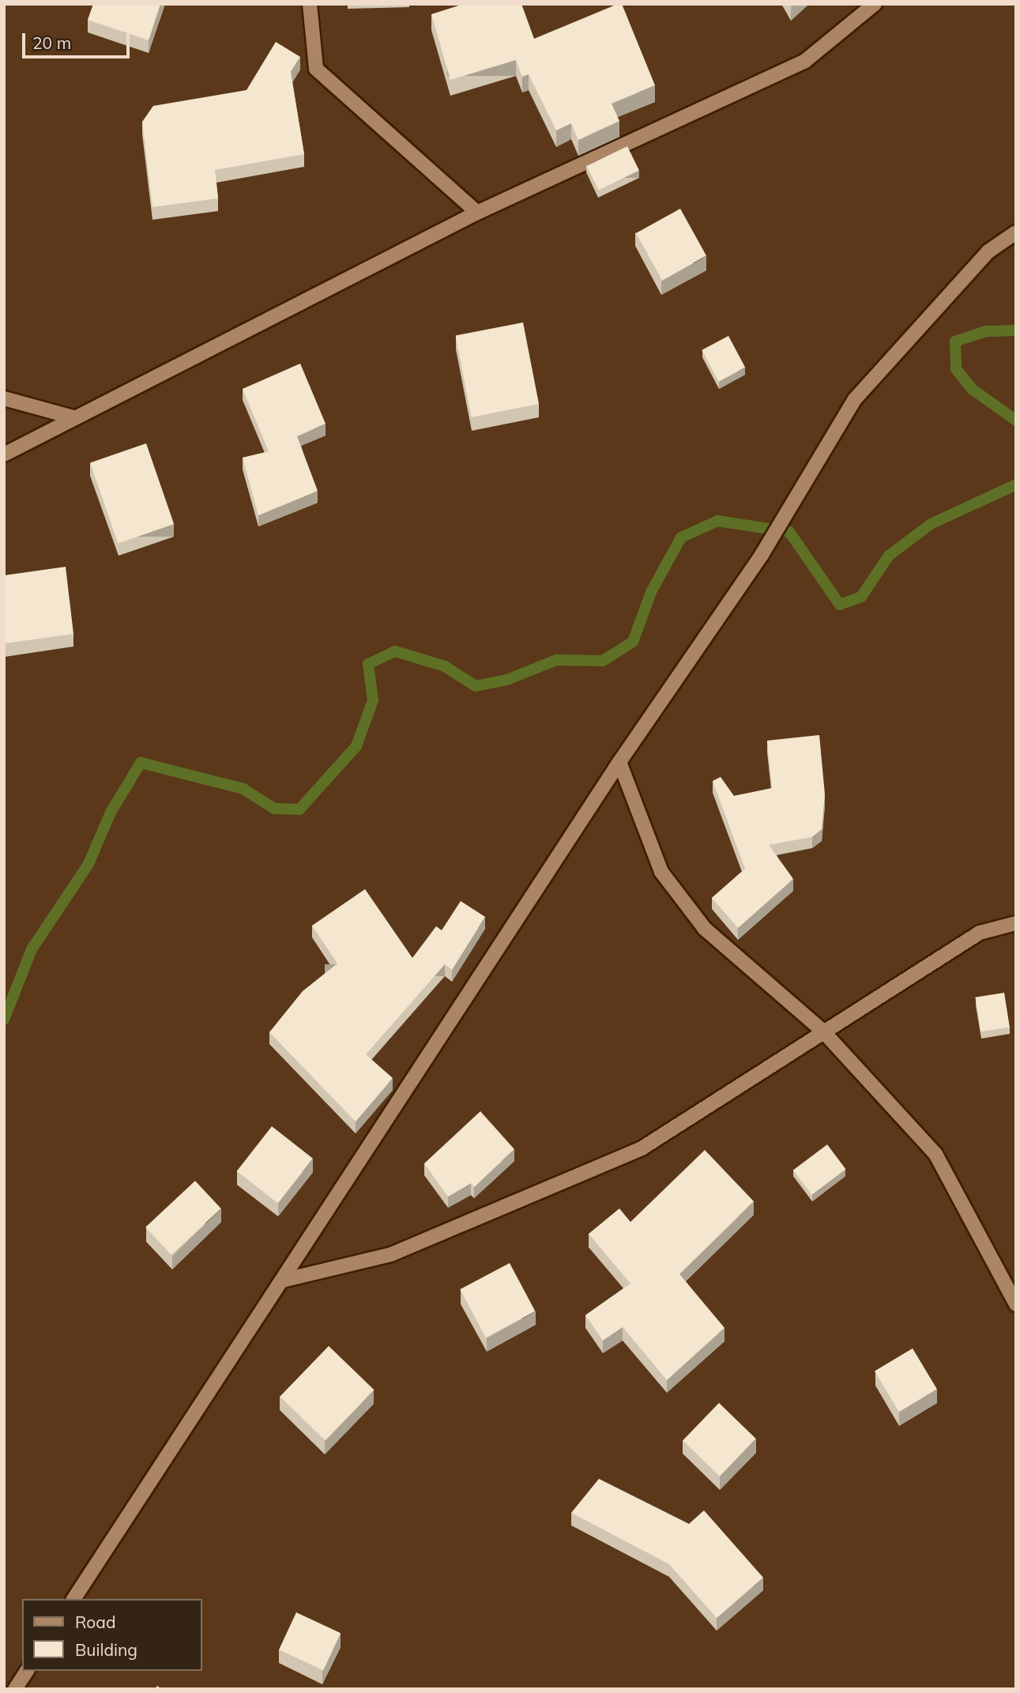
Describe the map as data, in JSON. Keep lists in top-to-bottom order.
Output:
{
  "legend": ["Road", "Building"],
  "scale_bar": "20 m"
}
